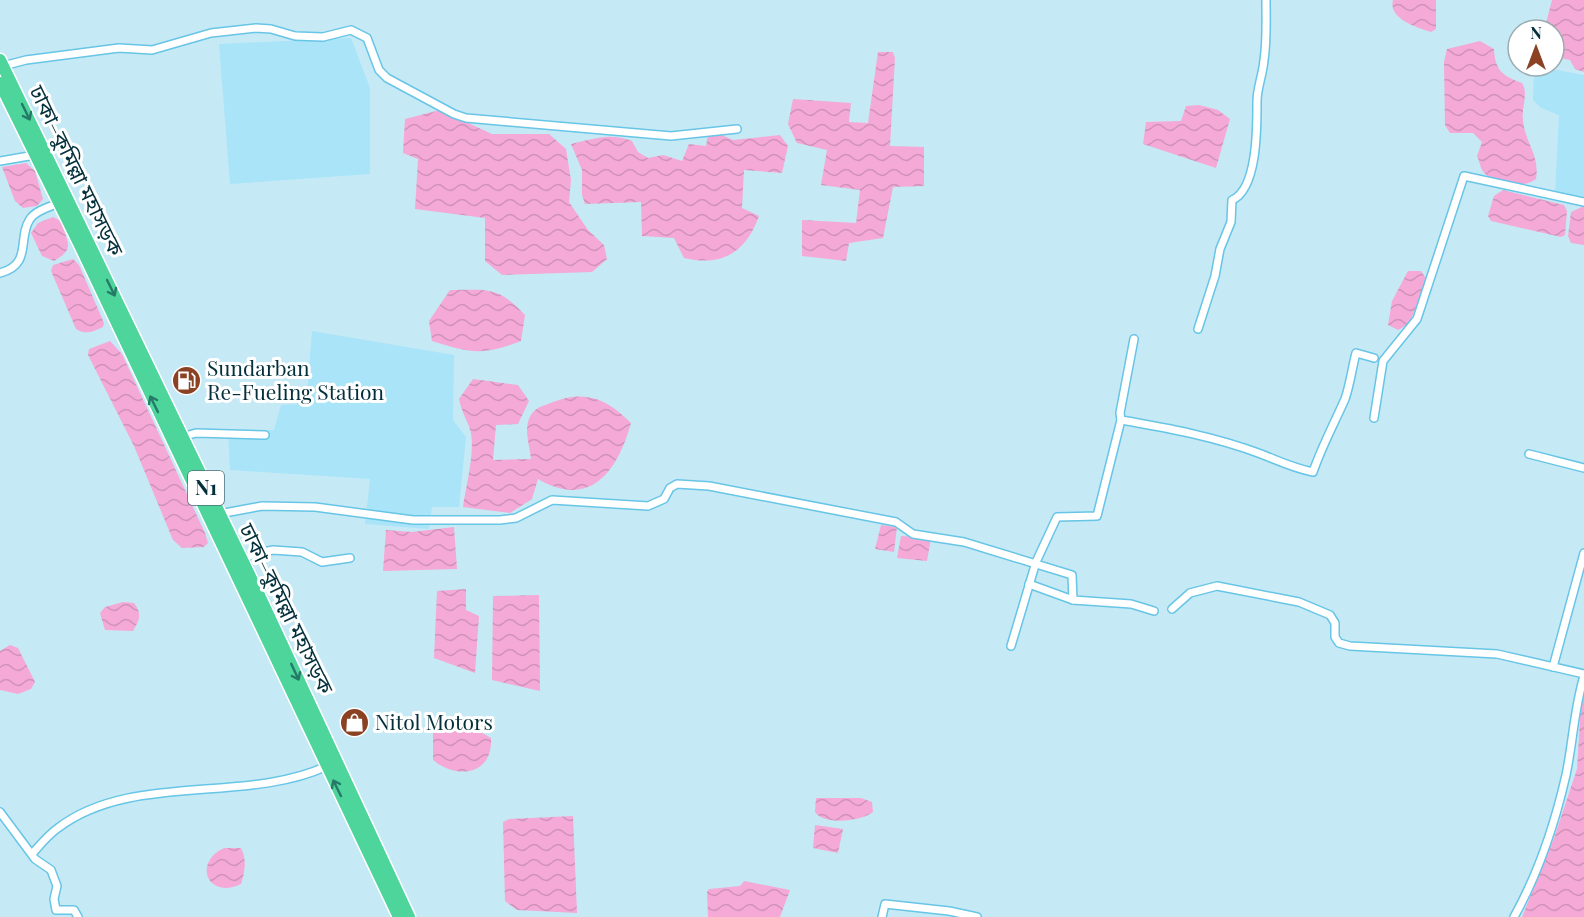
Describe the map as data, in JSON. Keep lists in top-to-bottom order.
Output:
{
  "streets": {
    "highway": ["ঢাকা–কুমিল্লা মহাসড়ক", "N1"]
  },
  "places": {
    "fuel station": ["Sundarban Re-Fueling Station"],
    "shop": ["Nitol Motors"]
  },
  "north": "top"
}
